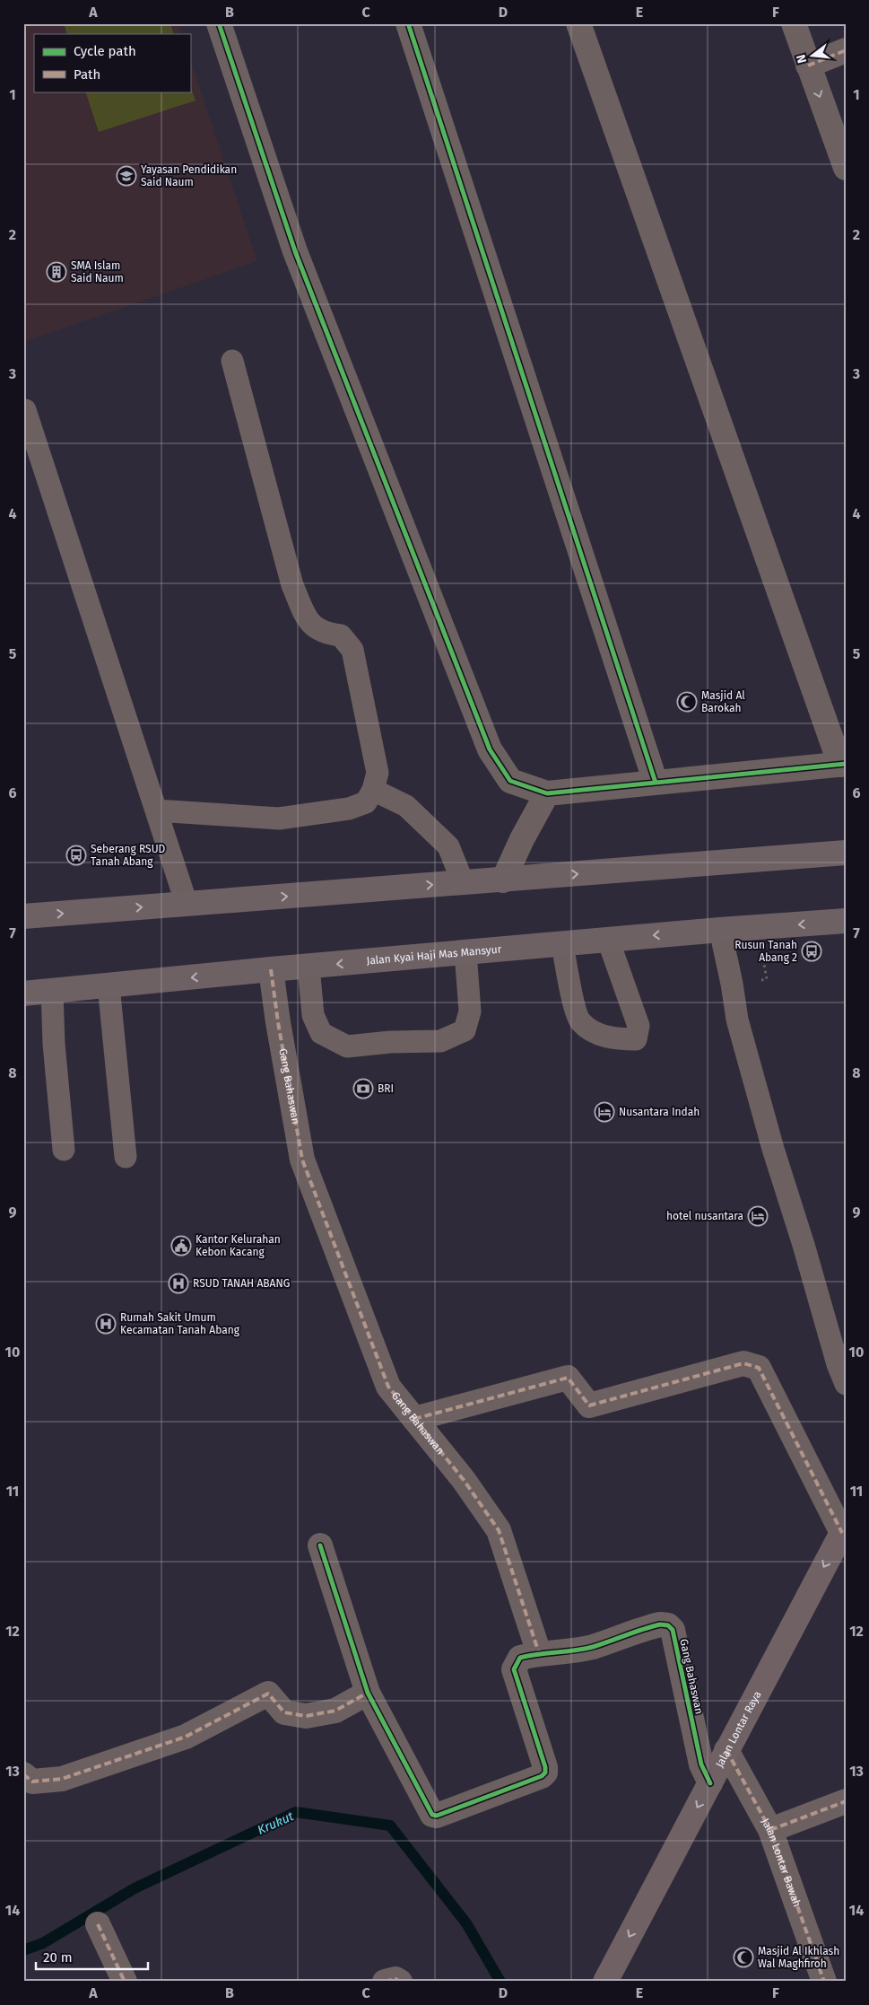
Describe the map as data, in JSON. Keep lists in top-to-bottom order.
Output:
{
  "streets": {
    "main road": ["Jalan Kyai Haji Mas Mansyur"],
    "street": ["Gang Bahaswan", "Jalan Lontar Raya", "Jalan Lontar Bawah"]
  },
  "crossings": [
    ["Jalan Kyai Haji Mas Mansyur", "Gang Bahaswan"],
    ["Gang Bahaswan", "Jalan Lontar Raya"],
    ["Jalan Lontar Raya", "Jalan Lontar Bawah"]
  ],
  "one_way": ["Jalan Lontar Raya"],
  "water": ["Krukut"],
  "places": {
    "school or university": ["Yayasan Pendidikan Said Naum"],
    "building": ["SMA Islam Said Naum"],
    "mosque": ["Masjid Al Barokah", "Masjid Al Ikhlash Wal Maghfiroh"],
    "bus stop": ["Seberang RSUD Tanah Abang", "Rusun Tanah Abang 2"],
    "bank": ["BRI"],
    "hotel": ["Nusantara Indah", "hotel nusantara"],
    "public building": ["Kantor Kelurahan Kebon Kacang"],
    "hospital": ["RSUD TANAH ABANG", "Rumah Sakit Umum Kecamatan Tanah Abang"]
  },
  "legend": ["Cycle path", "Path"],
  "scale_bar": "20 m",
  "north": "left",
  "grid": {
    "columns": [
      "A",
      "B",
      "C",
      "D",
      "E",
      "F"
    ],
    "rows": [
      "1",
      "2",
      "3",
      "4",
      "5",
      "6",
      "7",
      "8",
      "9",
      "10",
      "11",
      "12",
      "13",
      "14"
    ]
  }
}
